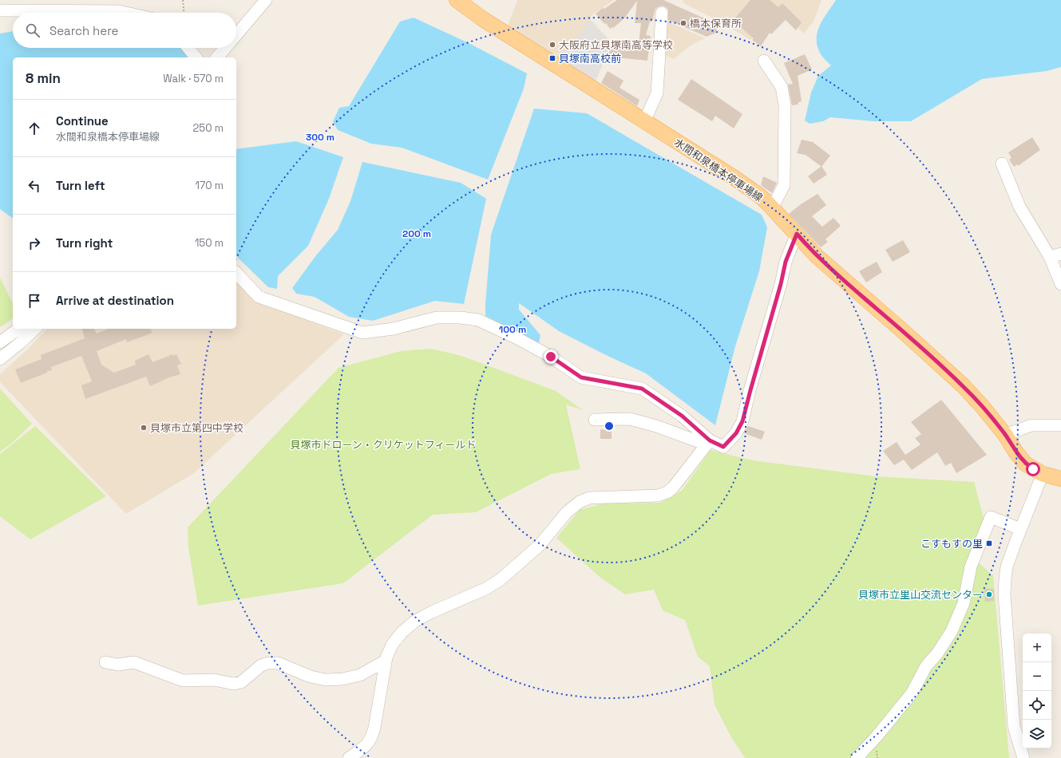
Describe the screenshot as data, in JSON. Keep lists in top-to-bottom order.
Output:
{
  "streets": {
    "main road": ["水間和泉橋本停車場線"]
  },
  "parks": ["貝塚市ドローン・クリケットフィールド"],
  "places": {
    "other": [
      "橋本保育所",
      "大阪府立貝塚南高等学校",
      "貝塚市立第四中学校",
      "貝塚市立里山交流センター"
    ],
    "transit": ["貝塚南高校前", "こすもすの里"]
  },
  "page": {
    "search": "Search here",
    "heading": ["8 min", "Walk · 570 m"],
    "list": [
      ["Continue", "水間和泉橋本停車場線", "250 m"],
      ["Turn left", "170 m"],
      ["Turn right", "150 m"],
      "Arrive at destination"
    ],
    "map_buttons": ["+", "−"]
  },
  "rings": ["300 m", "200 m", "100 m"]
}
